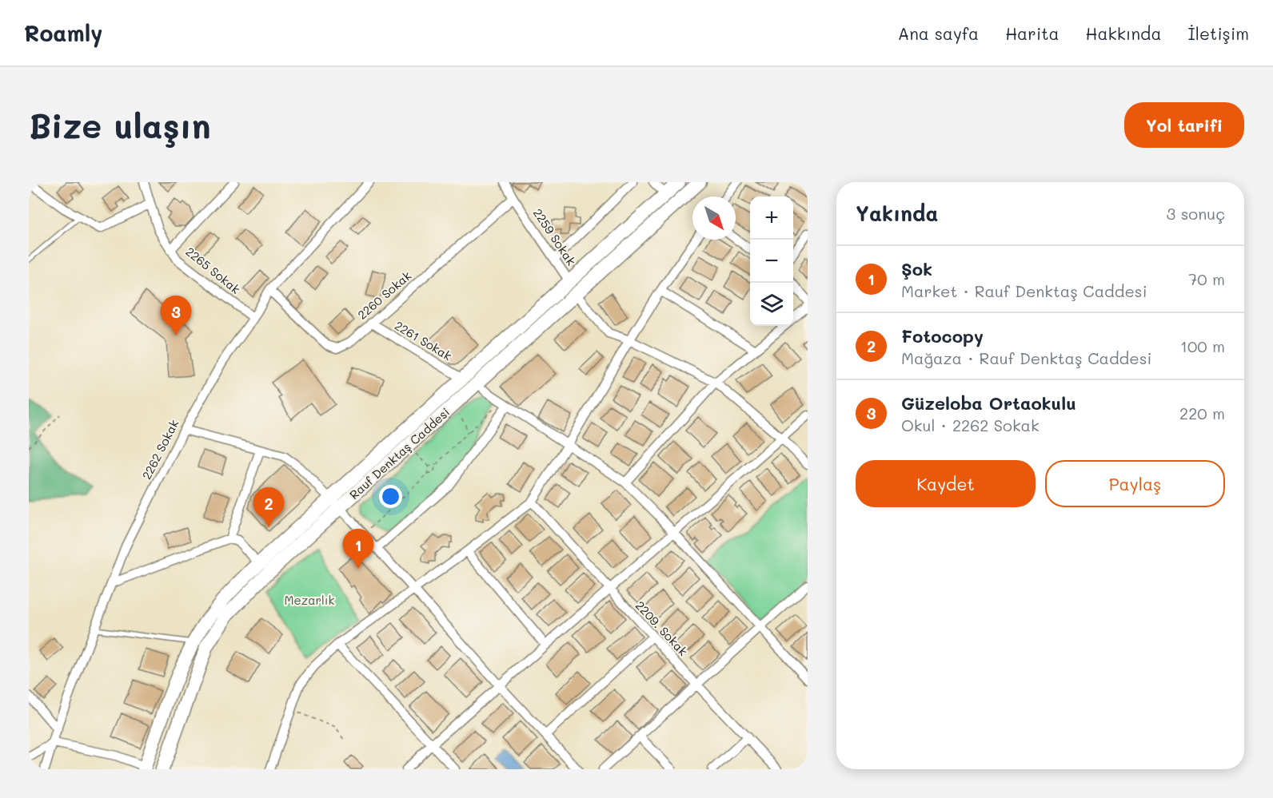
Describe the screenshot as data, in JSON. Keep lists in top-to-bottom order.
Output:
{
  "streets": {
    "main road": ["Rauf Denktaş Caddesi"],
    "street": [
      "2259 Sokak",
      "2265 Sokak",
      "2260 Sokak",
      "2261 Sokak",
      "2262 Sokak",
      "2209. Sokak"
    ]
  },
  "crossings": [
    ["2259 Sokak", "2260 Sokak"],
    ["2259 Sokak", "Rauf Denktaş Caddesi"],
    ["2265 Sokak", "2262 Sokak"],
    ["2260 Sokak", "2261 Sokak"],
    ["2260 Sokak", "2262 Sokak"],
    ["2261 Sokak", "Rauf Denktaş Caddesi"]
  ],
  "parks": ["Mezarlık"],
  "north": "bottom right",
  "page": {
    "header": "Roamly",
    "nav": [
      "Ana sayfa",
      "Harita",
      "Hakkında",
      "İletişim"
    ],
    "buttons": [
      "Yol tarifi",
      ["Kaydet", "Paylaş"]
    ],
    "title": "Bize ulaşın",
    "heading": ["Yakında", "3 sonuç"],
    "map_buttons": ["+", "−"],
    "list": [
      {
        "mark": "1",
        "name": "Şok",
        "note": "Market · Rauf Denktaş Caddesi",
        "value": "70 m"
      },
      {
        "mark": "2",
        "name": "Fotocopy",
        "note": "Mağaza · Rauf Denktaş Caddesi",
        "value": "100 m"
      },
      {
        "mark": "3",
        "name": "Güzeloba Ortaokulu",
        "note": "Okul · 2262 Sokak",
        "value": "220 m"
      }
    ],
    "pins": ["3", "2", "1"]
  }
}
